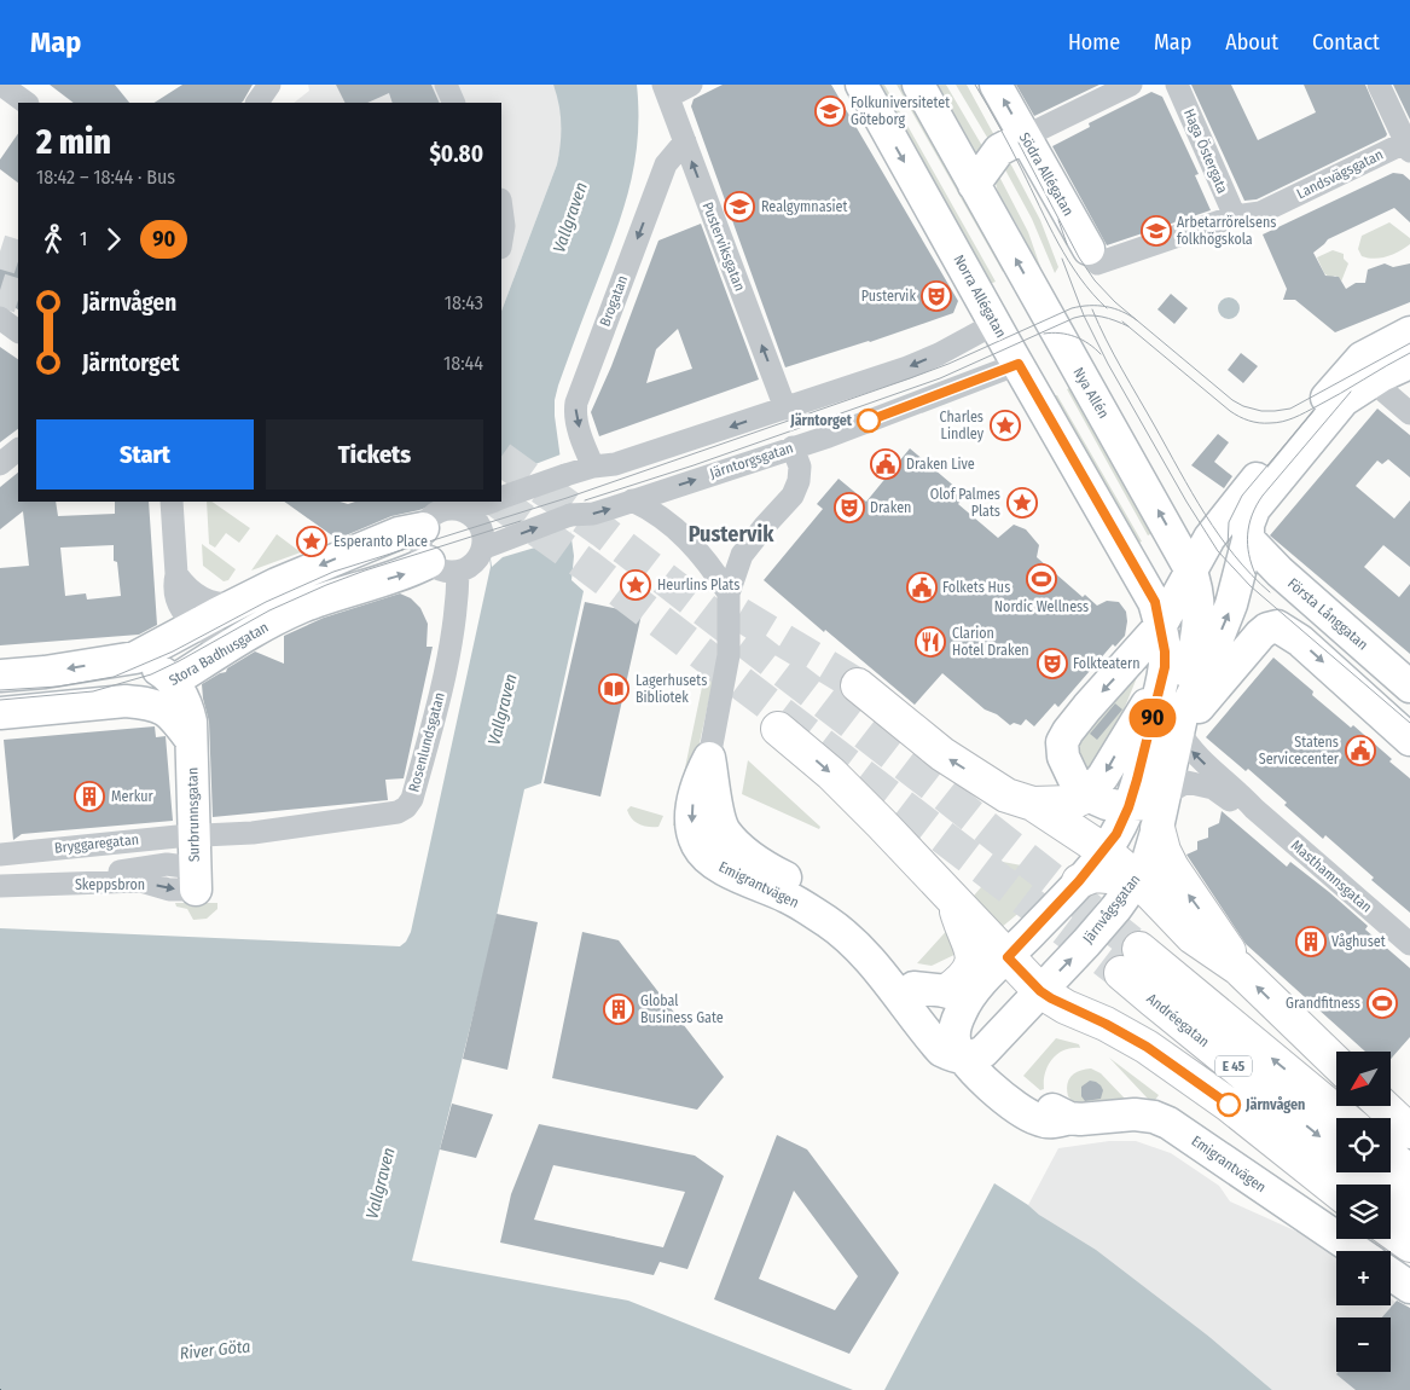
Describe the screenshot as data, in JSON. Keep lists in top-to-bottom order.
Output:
{
  "streets": {
    "highway": ["Andréegatan", "E 45"],
    "street": [
      "Haga Östergata",
      "Södra Allégatan",
      "Landsvägsgatan",
      "Pusterviksgatan",
      "Norra Allégatan",
      "Brogatan",
      "Nya Allén",
      "Järntorgsgatan",
      "Första Långgatan",
      "Stora Badhusgatan",
      "Rosenlundsgatan",
      "Surbrunnsgatan",
      "Bryggaregatan",
      "Masthamnsgatan",
      "Skeppsbron",
      "Emigrantvägen",
      "Järnvågsgatan"
    ]
  },
  "crossings": [
    ["Haga Östergata", "Landsvägsgatan"],
    ["Pusterviksgatan", "Brogatan"],
    ["Norra Allégatan", "Järntorgsgatan"],
    ["Nya Allén", "Masthamnsgatan"],
    ["Nya Allén", "Järnvågsgatan"],
    ["Järntorgsgatan", "Stora Badhusgatan"],
    ["Järntorgsgatan", "Rosenlundsgatan"],
    ["Första Långgatan", "Järnvågsgatan"],
    ["Stora Badhusgatan", "Rosenlundsgatan"],
    ["Stora Badhusgatan", "Surbrunnsgatan"],
    ["Rosenlundsgatan", "Surbrunnsgatan"],
    ["Rosenlundsgatan", "Bryggaregatan"],
    ["Surbrunnsgatan", "Bryggaregatan"],
    ["Surbrunnsgatan", "Skeppsbron"],
    ["Masthamnsgatan", "Järnvågsgatan"],
    ["Emigrantvägen", "Järnvågsgatan"]
  ],
  "one_way": [
    "Pusterviksgatan",
    "Norra Allégatan",
    "Brogatan",
    "Nya Allén"
  ],
  "districts": ["Pustervik"],
  "water": ["Vallgraven", "River Göta"],
  "places": {
    "school or university": ["Folkuniversitetet Göteborg", "Realgymnasiet", "Arbetarrörelsens folkhögskola"],
    "theatre": ["Pustervik", "Draken", "Folkteatern"],
    "other": ["Järntorget", "Järnvågen"],
    "place": [
      "Charles Lindley",
      "Olof Palmes Plats",
      "Esperanto Place",
      "Heurlins Plats"
    ],
    "public building": ["Draken Live", "Folkets Hus", "Statens Servicecenter"],
    "sports": ["Nordic Wellness", "Grandfitness"],
    "restaurant": ["Clarion Hotel Draken"],
    "library": ["Lagerhusets Bibliotek"],
    "building": ["Merkur", "Våghuset", "Global Business Gate"]
  },
  "lines": ["bus line 90"],
  "north": "bottom left",
  "page": {
    "header": "Map",
    "nav": [
      "Home",
      "Map",
      "About",
      "Contact"
    ],
    "on_map": "90",
    "heading": ["2 min", "18:42 – 18:44 · Bus", "$0.80"],
    "legs": ["1", "90"],
    "list": [
      {
        "name": "Järnvågen",
        "value": "18:43"
      },
      {
        "name": "Järntorget",
        "value": "18:44"
      }
    ],
    "buttons": ["Start", "Tickets"],
    "map_buttons": ["+", "−"]
  }
}
